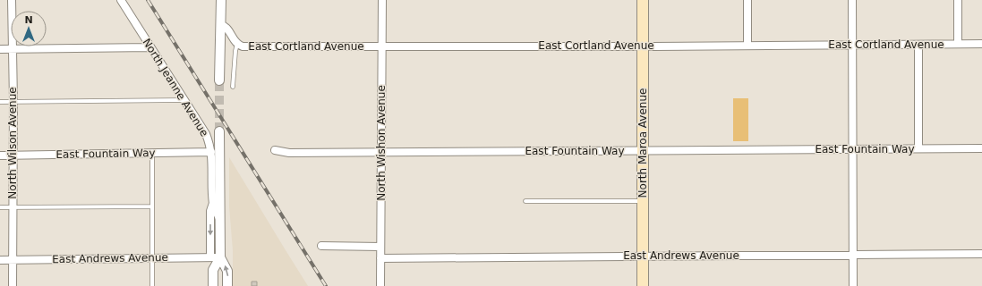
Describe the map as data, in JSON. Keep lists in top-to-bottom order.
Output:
{
  "streets": {
    "main road": ["North Maroa Avenue"],
    "street": [
      "East Cortland Avenue",
      "North Jeanne Avenue",
      "North Wilson Avenue",
      "North Wishon Avenue",
      "East Fountain Way",
      "East Andrews Avenue"
    ]
  },
  "crossings": [
    ["East Cortland Avenue", "North Wishon Avenue"],
    ["East Cortland Avenue", "North Maroa Avenue"],
    ["North Jeanne Avenue", "East Fountain Way"],
    ["North Jeanne Avenue", "East Andrews Avenue"],
    ["North Wilson Avenue", "East Fountain Way"],
    ["North Wilson Avenue", "East Andrews Avenue"],
    ["North Wishon Avenue", "East Fountain Way"],
    ["North Wishon Avenue", "East Andrews Avenue"],
    ["North Maroa Avenue", "East Fountain Way"],
    ["North Maroa Avenue", "East Andrews Avenue"]
  ],
  "north": "top"
}
